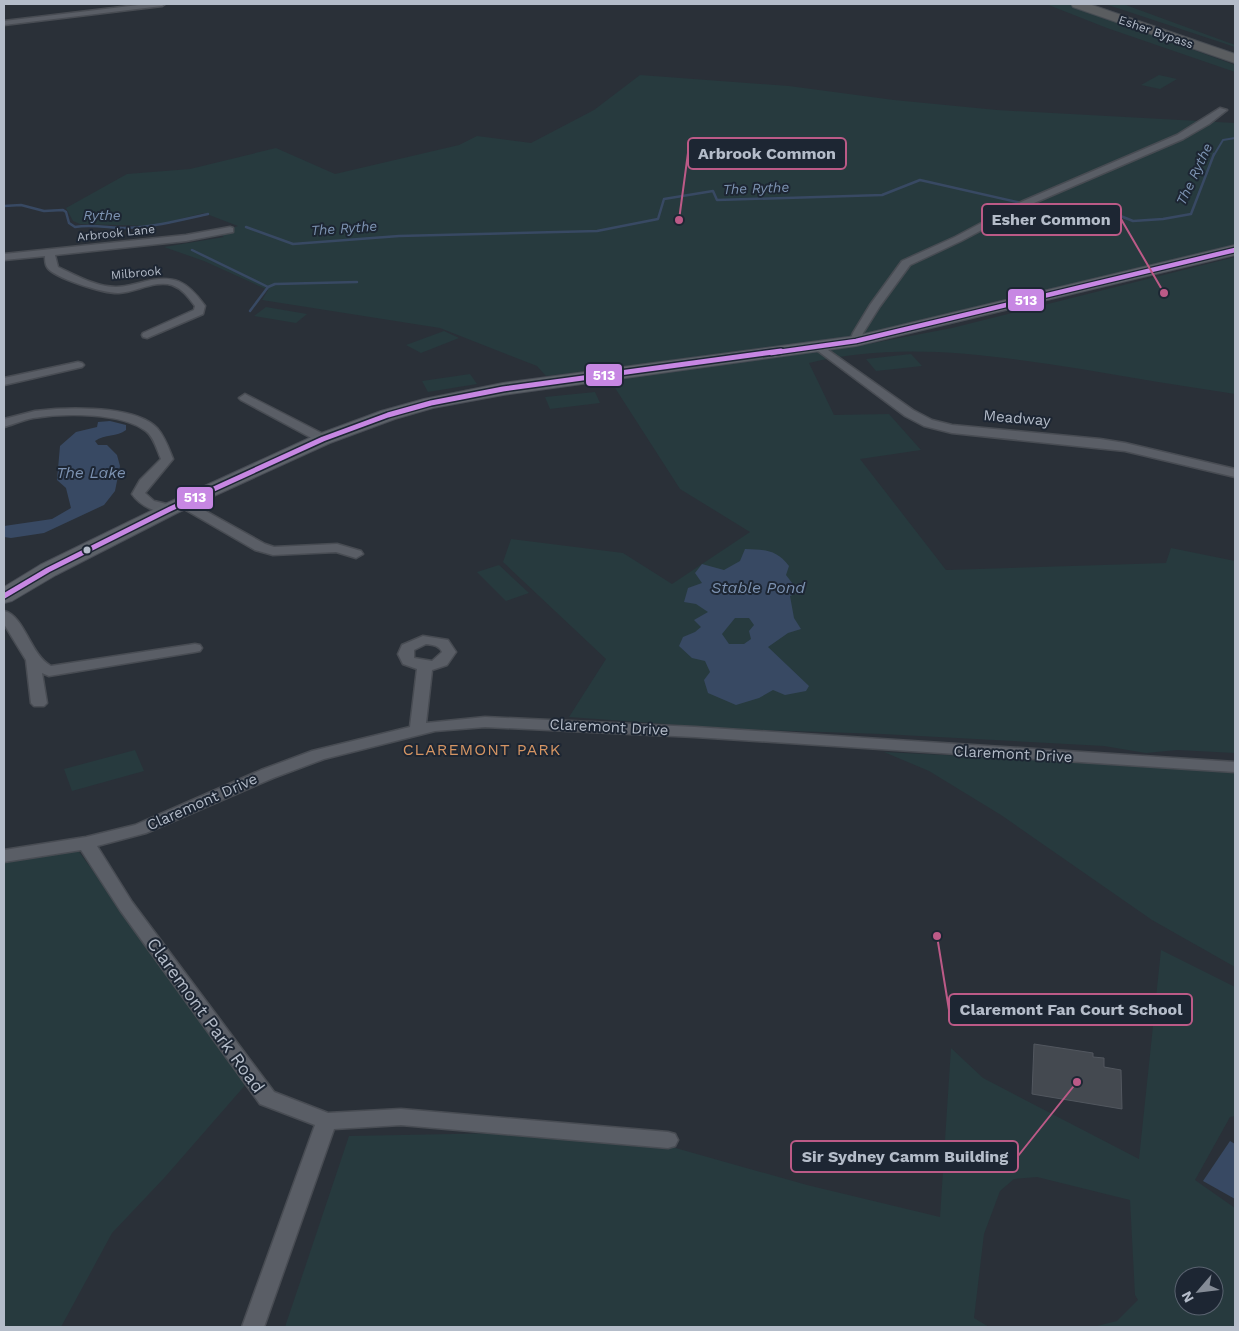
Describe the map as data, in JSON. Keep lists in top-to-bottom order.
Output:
{
  "streets": {
    "highway": ["Esher Bypass"],
    "street": [
      "Arbrook Lane",
      "Milbrook",
      "Meadway",
      "Claremont Drive",
      "Claremont Park Road"
    ]
  },
  "crossings": [
    ["Arbrook Lane", "Milbrook"],
    ["Claremont Drive", "Claremont Park Road"]
  ],
  "districts": ["CLAREMONT PARK"],
  "water": [
    "The Rythe",
    "Rythe",
    "The Lake",
    "Stable Pond"
  ],
  "places": [
    "Arbrook Common",
    "Esher Common",
    "Claremont Fan Court School",
    "Sir Sydney Camm Building"
  ],
  "lines": ["transit line 513"],
  "north": "bottom left"
}
